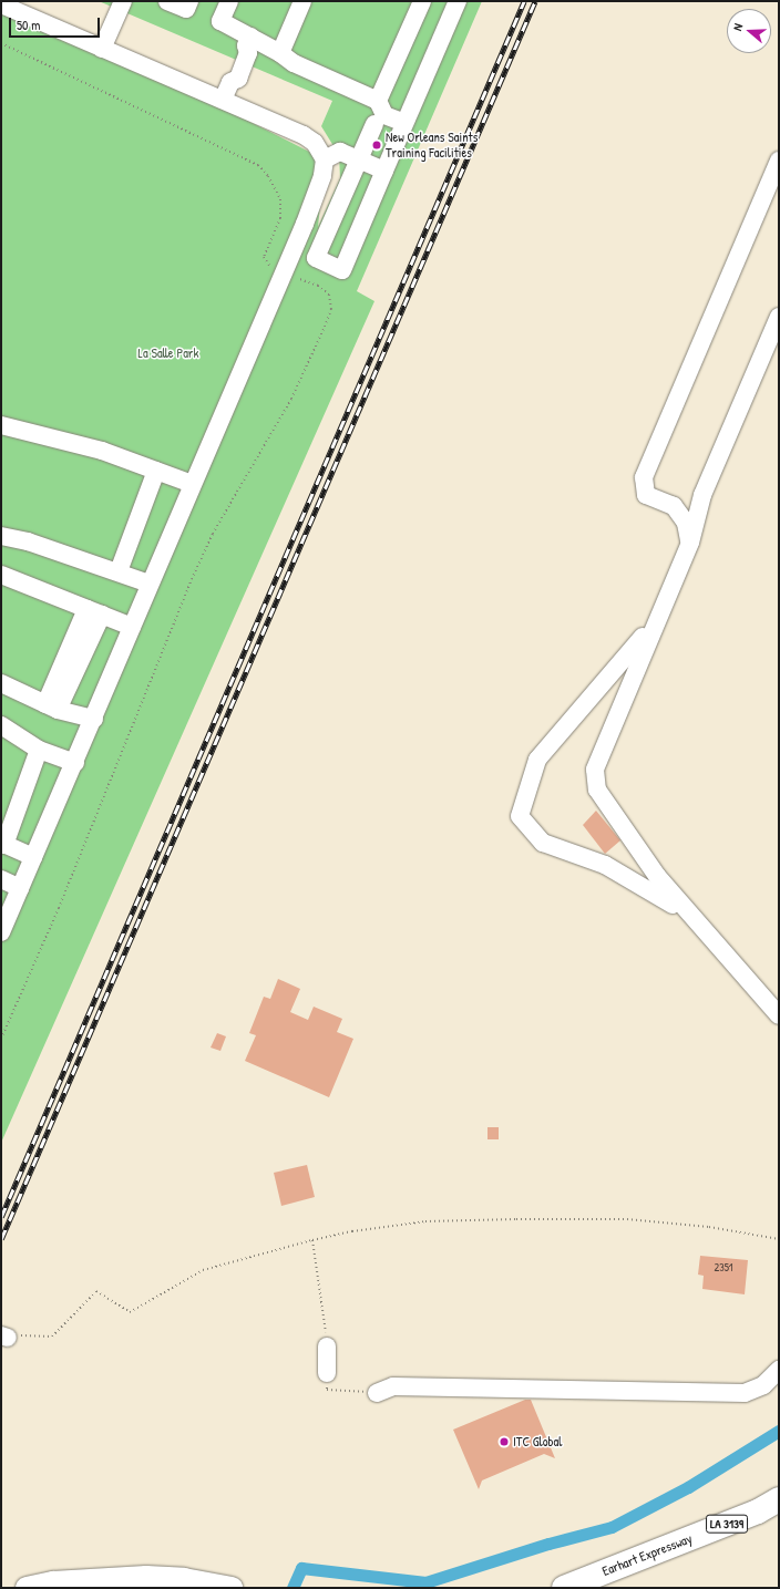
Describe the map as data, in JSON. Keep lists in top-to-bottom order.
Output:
{
  "streets": {
    "highway": ["LA 3139", "Earhart Expressway"]
  },
  "parks": ["La Salle Park"],
  "places": ["New Orleans Saints Training Facilities", "ITC Global"],
  "house_numbers": ["2351"],
  "scale_bar": "50 m",
  "north": "left"
}
